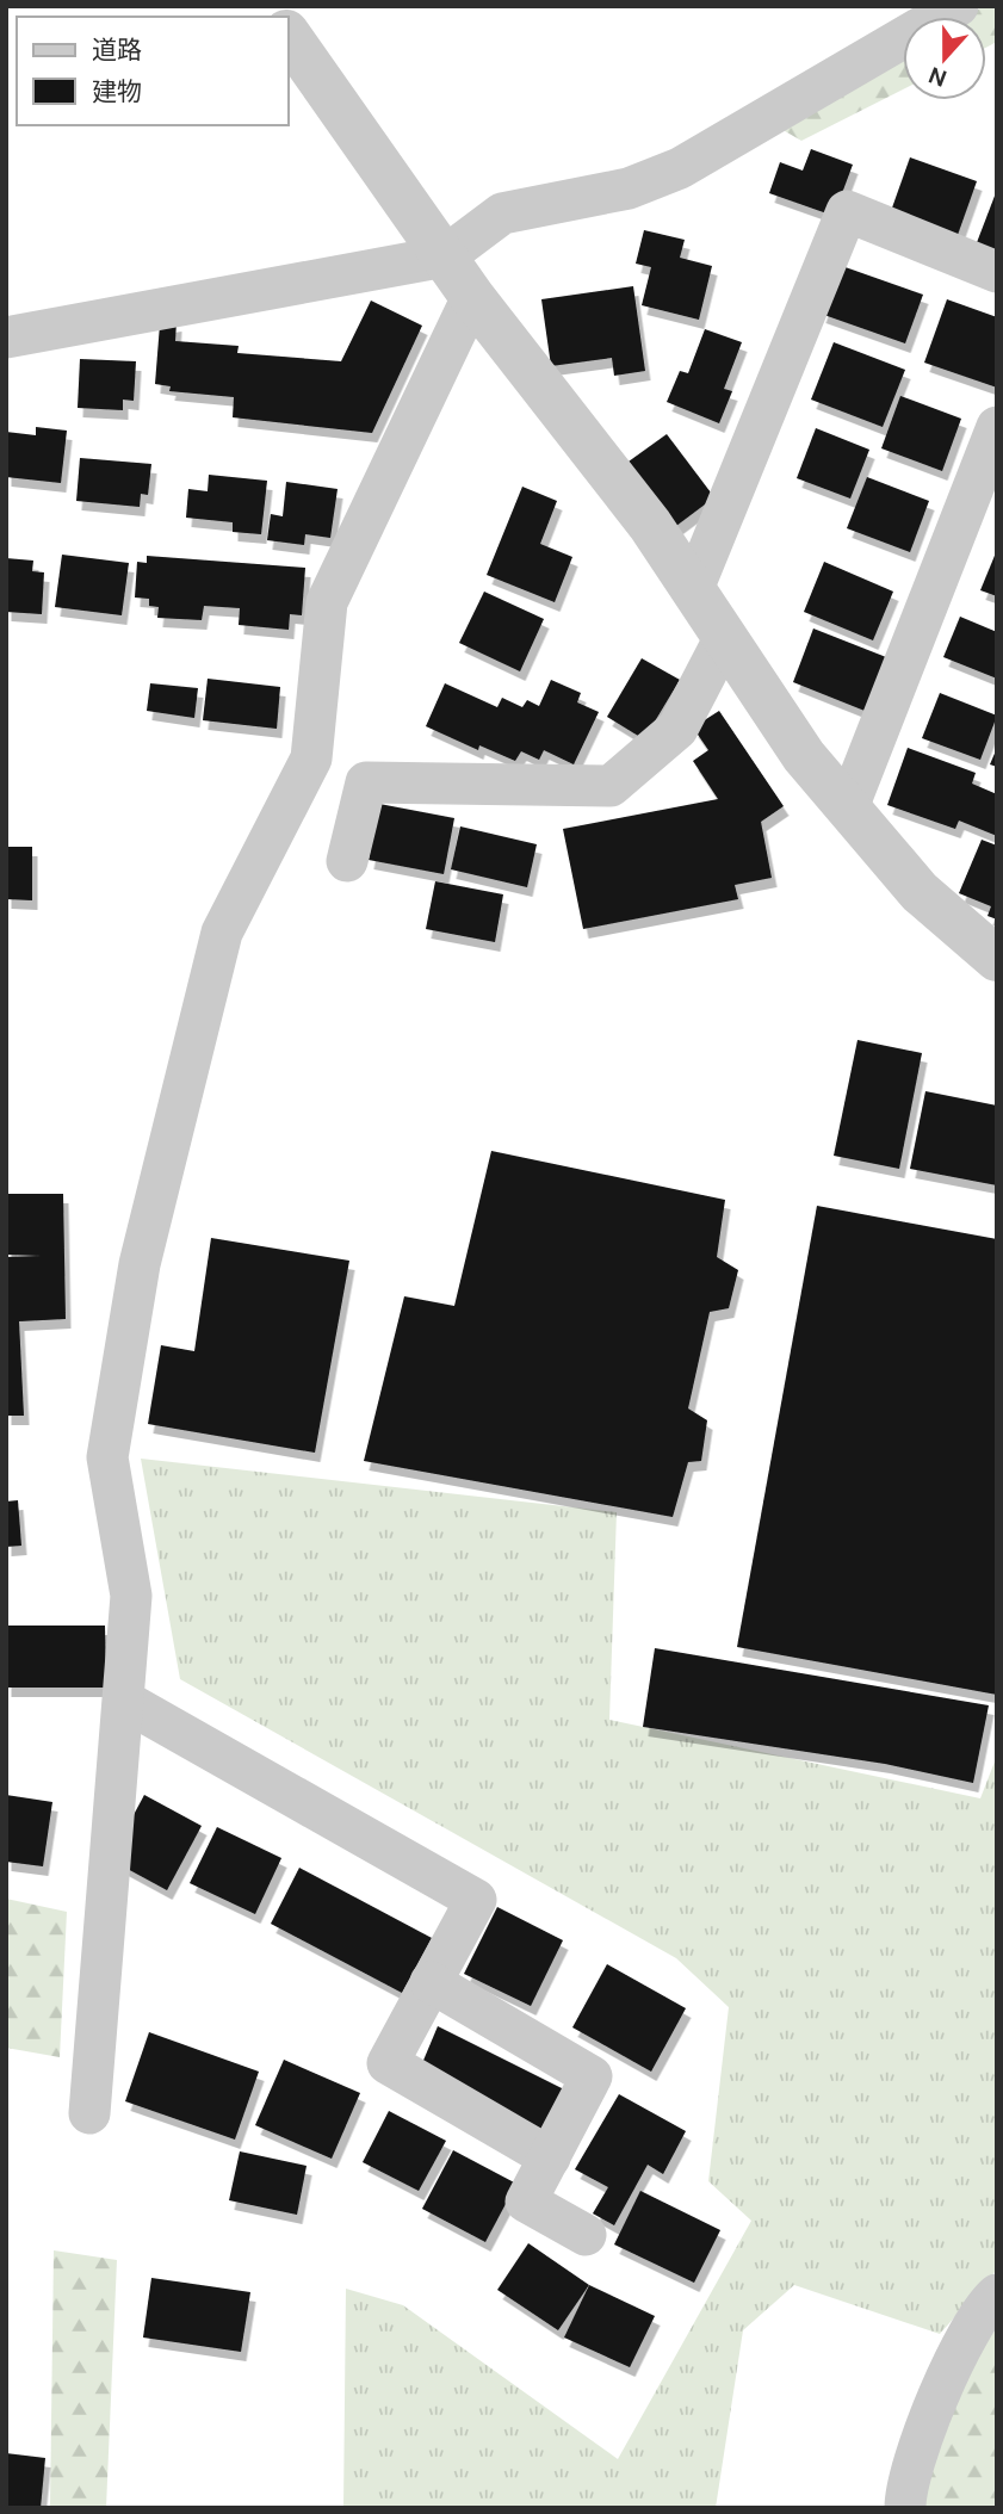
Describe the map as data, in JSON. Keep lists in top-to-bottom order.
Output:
{
  "legend": ["道路", "建物"],
  "north": "bottom"
}
